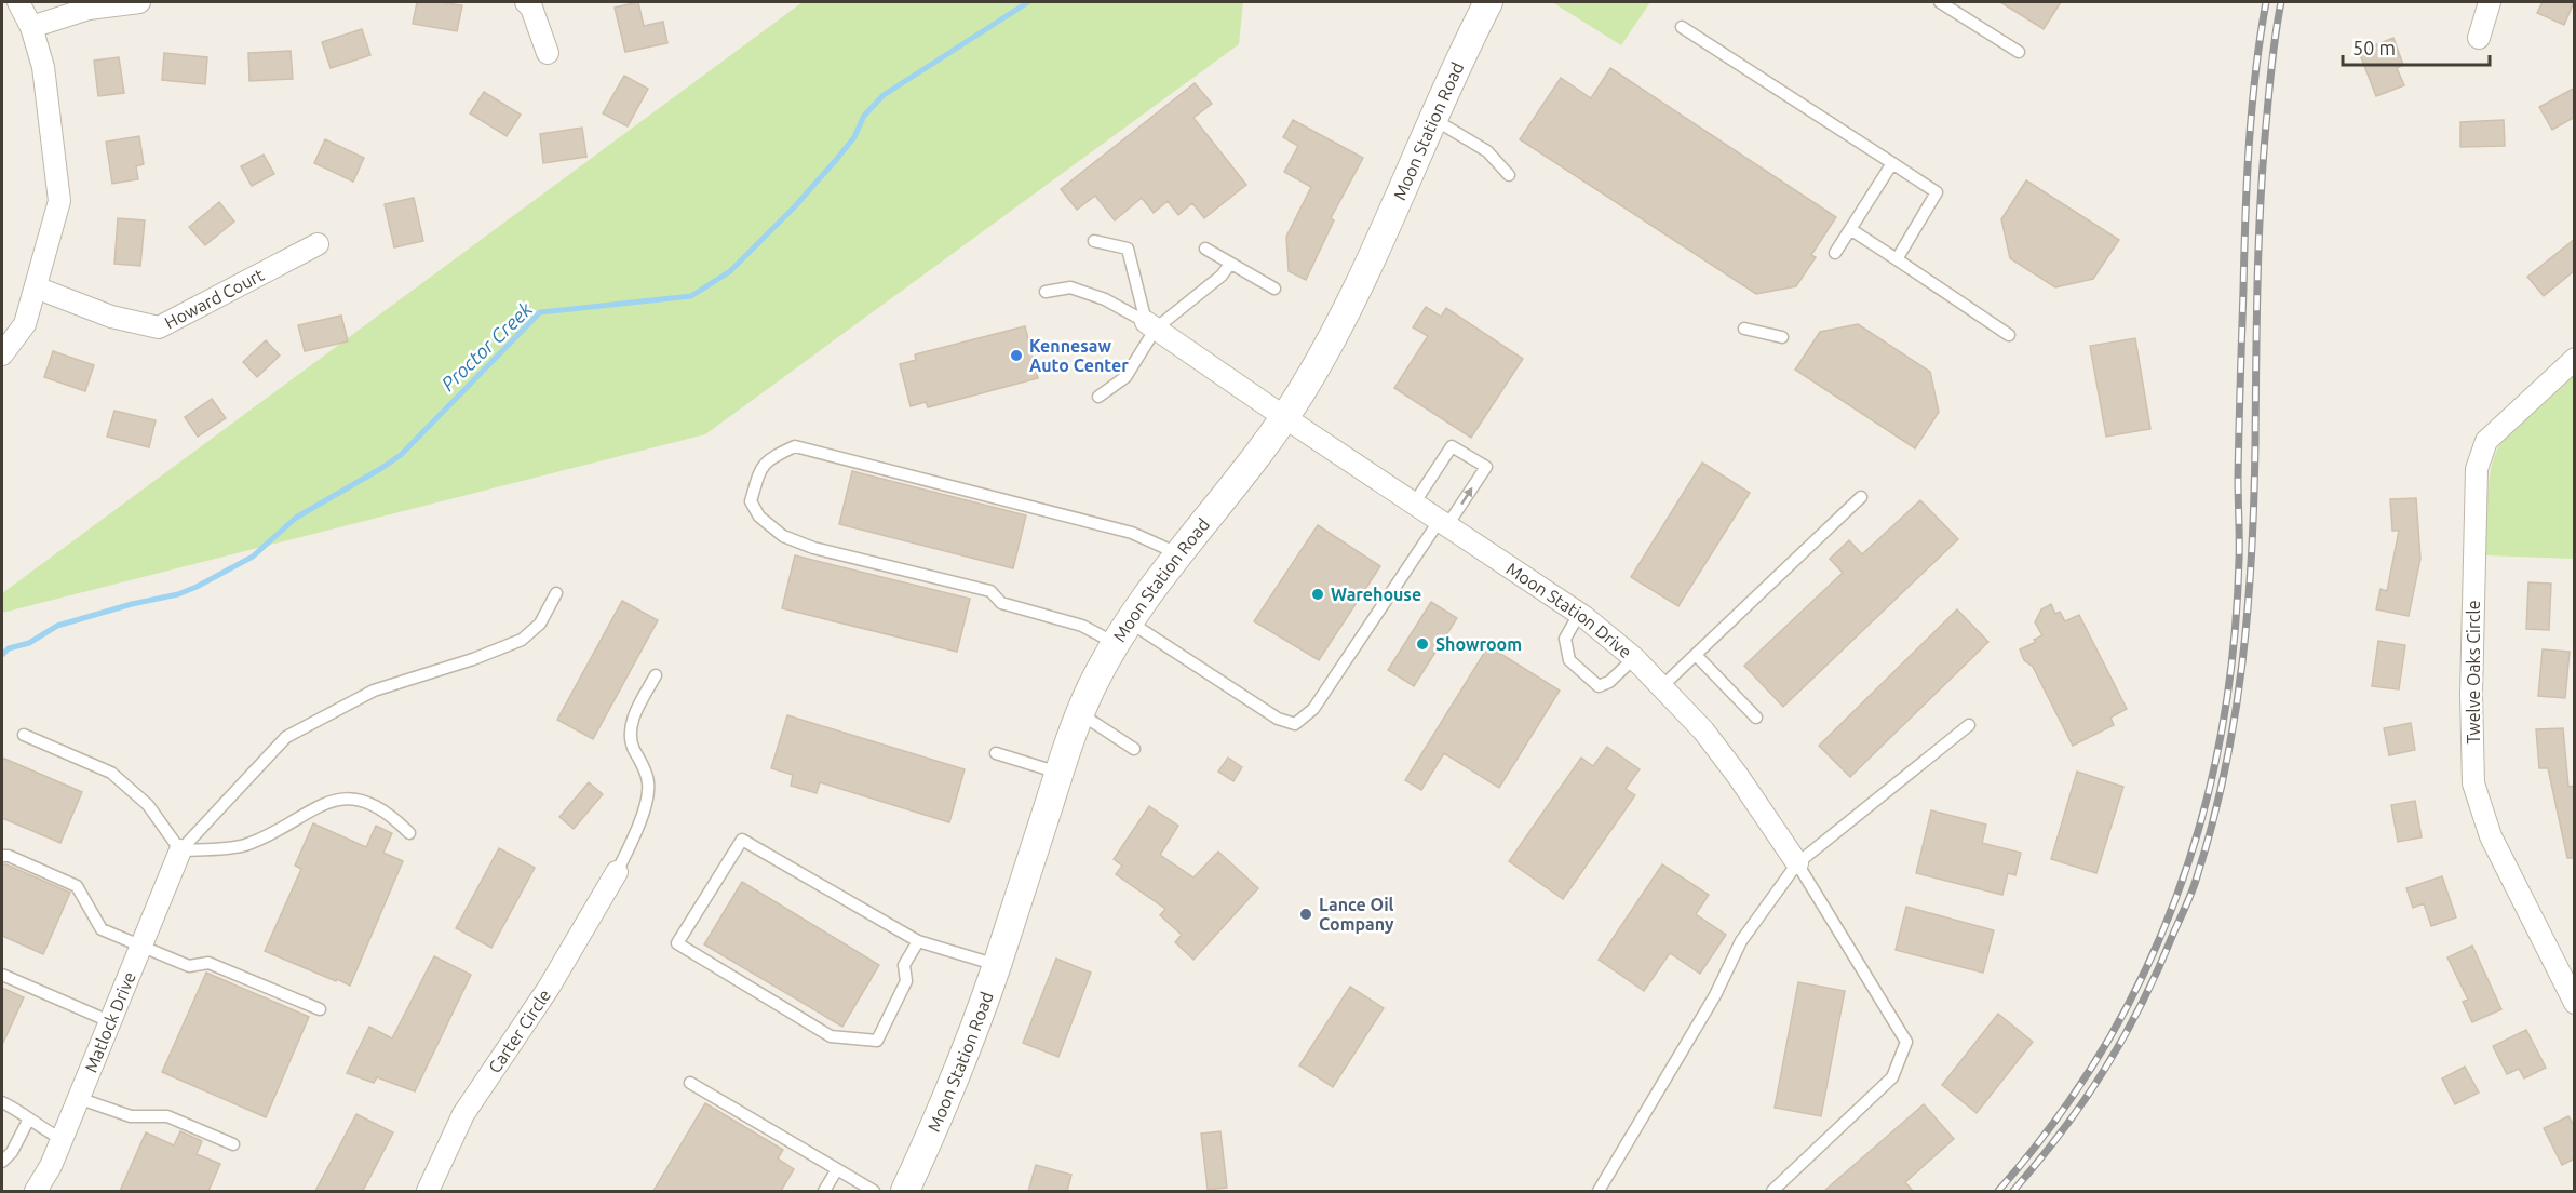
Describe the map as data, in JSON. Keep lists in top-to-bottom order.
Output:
{
  "streets": {
    "street": [
      "Moon Station Road",
      "Howard Court",
      "Moon Station Drive",
      "Twelve Oaks Circle",
      "Matlock Drive",
      "Carter Circle"
    ]
  },
  "crossings": [
    ["Moon Station Road", "Moon Station Drive"]
  ],
  "water": ["Proctor Creek"],
  "places": [
    "Kennesaw Auto Center",
    "Warehouse",
    "Showroom",
    "Lance Oil Company"
  ],
  "scale_bar": "50 m"
}
